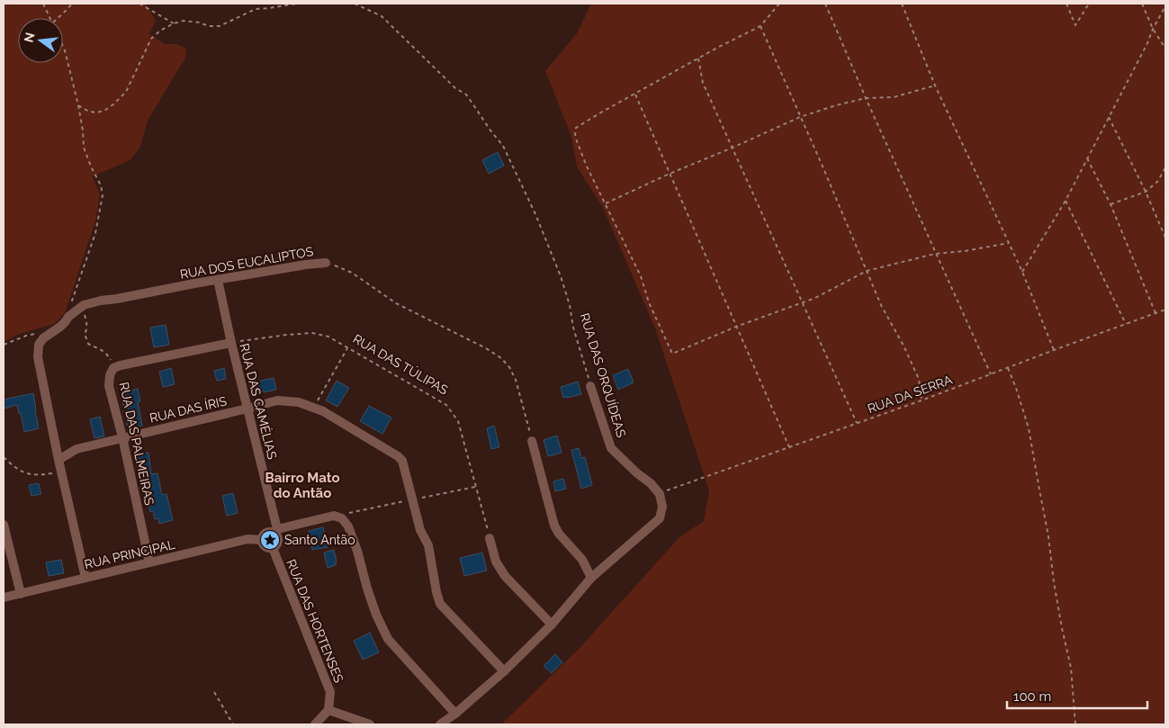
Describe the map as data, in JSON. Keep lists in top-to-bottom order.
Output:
{
  "streets": {
    "street": [
      "RUA DOS EUCALIPTOS",
      "RUA DAS ORQUÍDEAS",
      "RUA DAS CAMÉLIAS",
      "RUA DAS ÍRIS",
      "RUA DAS PALMEIRAS",
      "RUA PRINCIPAL",
      "RUA DAS HORTENSES"
    ],
    "path": ["RUA DAS TÚLIPAS", "RUA DA SERRA"]
  },
  "crossings": [
    ["RUA DOS EUCALIPTOS", "RUA DAS CAMÉLIAS"],
    ["RUA DOS EUCALIPTOS", "RUA DAS ÍRIS"],
    ["RUA DOS EUCALIPTOS", "RUA PRINCIPAL"],
    ["RUA DAS TÚLIPAS", "RUA DAS CAMÉLIAS"],
    ["RUA DAS TÚLIPAS", "RUA DAS PALMEIRAS"],
    ["RUA DAS ORQUÍDEAS", "RUA DA SERRA"],
    ["RUA DAS CAMÉLIAS", "RUA DAS ÍRIS"],
    ["RUA DAS CAMÉLIAS", "RUA DAS PALMEIRAS"],
    ["RUA DAS CAMÉLIAS", "RUA PRINCIPAL"],
    ["RUA DAS CAMÉLIAS", "RUA DAS HORTENSES"],
    ["RUA DAS ÍRIS", "RUA DAS PALMEIRAS"],
    ["RUA DAS PALMEIRAS", "RUA PRINCIPAL"],
    ["RUA PRINCIPAL", "RUA DAS HORTENSES"]
  ],
  "districts": ["Bairro Mato do Antão"],
  "places": {
    "place": ["Santo Antão"]
  },
  "scale_bar": "100 m",
  "north": "left"
}
